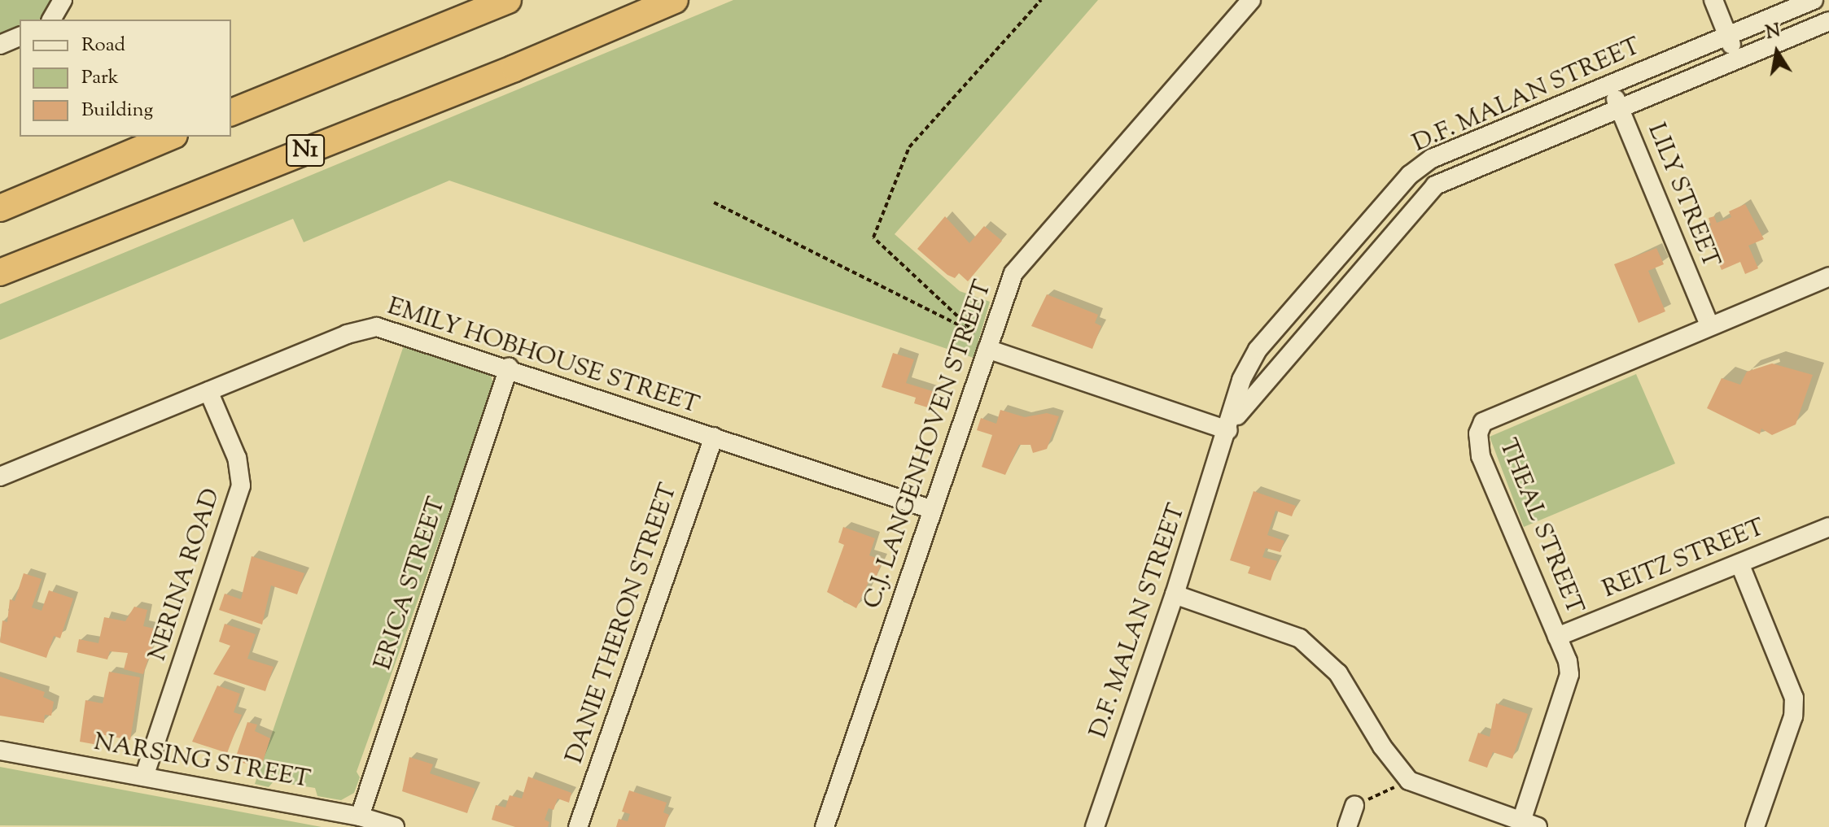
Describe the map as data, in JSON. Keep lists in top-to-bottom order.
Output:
{
  "streets": {
    "highway": ["N1"],
    "street": [
      "D.F. MALAN STREET",
      "LILY STREET",
      "EMILY HOBHOUSE STREET",
      "C.J. LANGENHOVEN STREET",
      "THEAL STREET",
      "REITZ STREET",
      "NERINA ROAD",
      "ERICA STREET",
      "DANIE THERON STREET",
      "NARSING STREET"
    ]
  },
  "crossings": [
    ["D.F. MALAN STREET", "LILY STREET"],
    ["LILY STREET", "THEAL STREET"],
    ["EMILY HOBHOUSE STREET", "C.J. LANGENHOVEN STREET"],
    ["EMILY HOBHOUSE STREET", "NERINA ROAD"],
    ["EMILY HOBHOUSE STREET", "ERICA STREET"],
    ["EMILY HOBHOUSE STREET", "DANIE THERON STREET"],
    ["THEAL STREET", "REITZ STREET"],
    ["NERINA ROAD", "NARSING STREET"],
    ["ERICA STREET", "NARSING STREET"]
  ],
  "legend": ["Road", "Park", "Building"],
  "north": "top"
}
